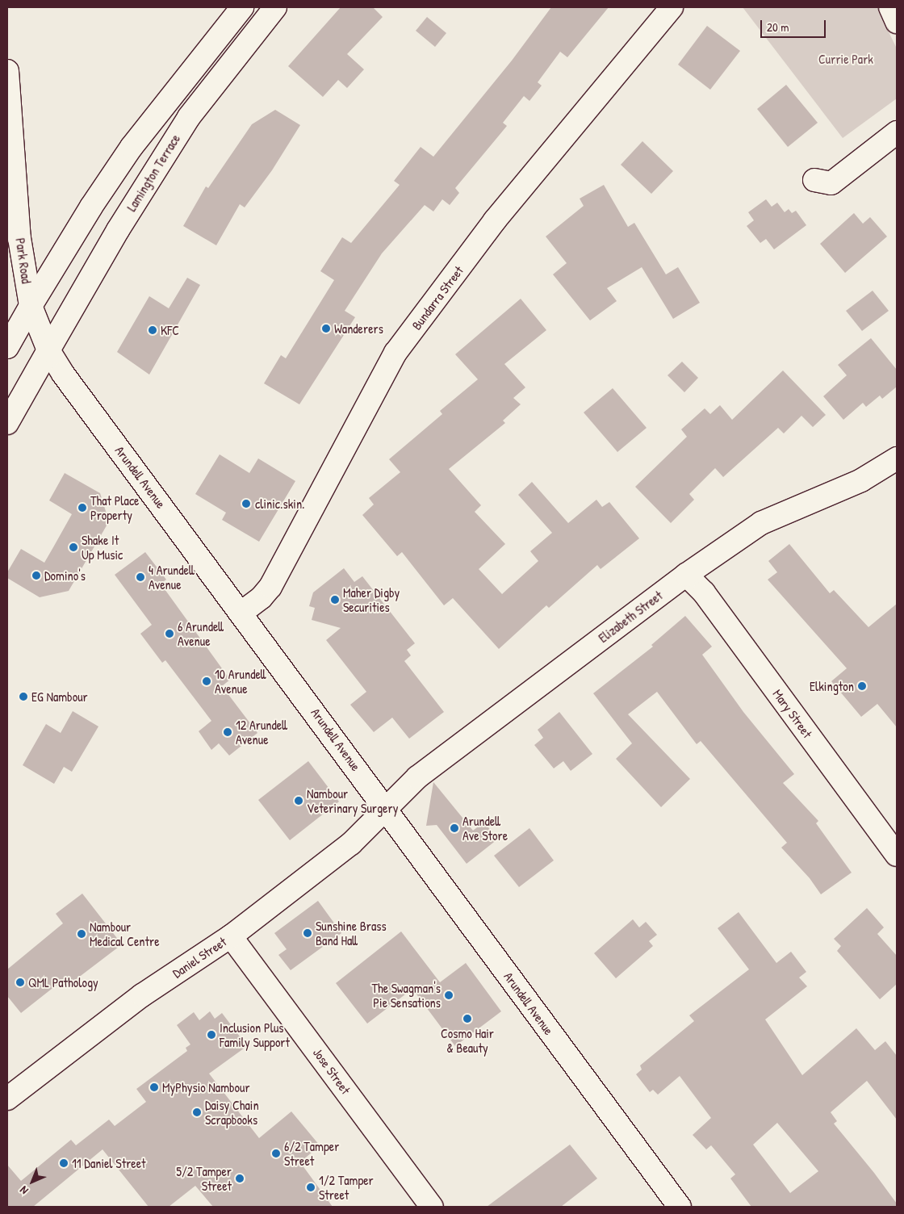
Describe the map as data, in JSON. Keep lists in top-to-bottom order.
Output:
{
  "streets": {
    "main road": [
      "Lamington Terrace",
      "Park Road",
      "Bundarra Street",
      "Arundell Avenue",
      "Elizabeth Street",
      "Mary Street",
      "Daniel Street",
      "Jose Street"
    ]
  },
  "crossings": [
    ["Lamington Terrace", "Arundell Avenue"],
    ["Park Road", "Arundell Avenue"],
    ["Bundarra Street", "Arundell Avenue"],
    ["Arundell Avenue", "Elizabeth Street"],
    ["Arundell Avenue", "Daniel Street"],
    ["Elizabeth Street", "Mary Street"],
    ["Elizabeth Street", "Daniel Street"],
    ["Daniel Street", "Jose Street"]
  ],
  "parks": ["Currie Park"],
  "places": [
    "Wanderers",
    "KFC",
    "clinic.skin.",
    "That Place Property",
    "Shake It Up Music",
    "Domino's",
    "4 Arundell Avenue",
    "Maher Digby Securities",
    "6 Arundell Avenue",
    "10 Arundell Avenue",
    "Elkington",
    "EG Nambour",
    "12 Arundell Avenue",
    "Nambour Veterinary Surgery",
    "Arundell Ave Store",
    "Sunshine Brass Band Hall",
    "Nambour Medical Centre",
    "QML Pathology",
    "The Swagman's Pie Sensations",
    "Cosmo Hair & Beauty",
    "Inclusion Plus Family Support",
    "MyPhysio Nambour",
    "Daisy Chain Scrapbooks",
    "6/2 Tamper Street",
    "11 Daniel Street",
    "5/2 Tamper Street",
    "1/2 Tamper Street"
  ],
  "scale_bar": "20 m",
  "north": "bottom left"
}
